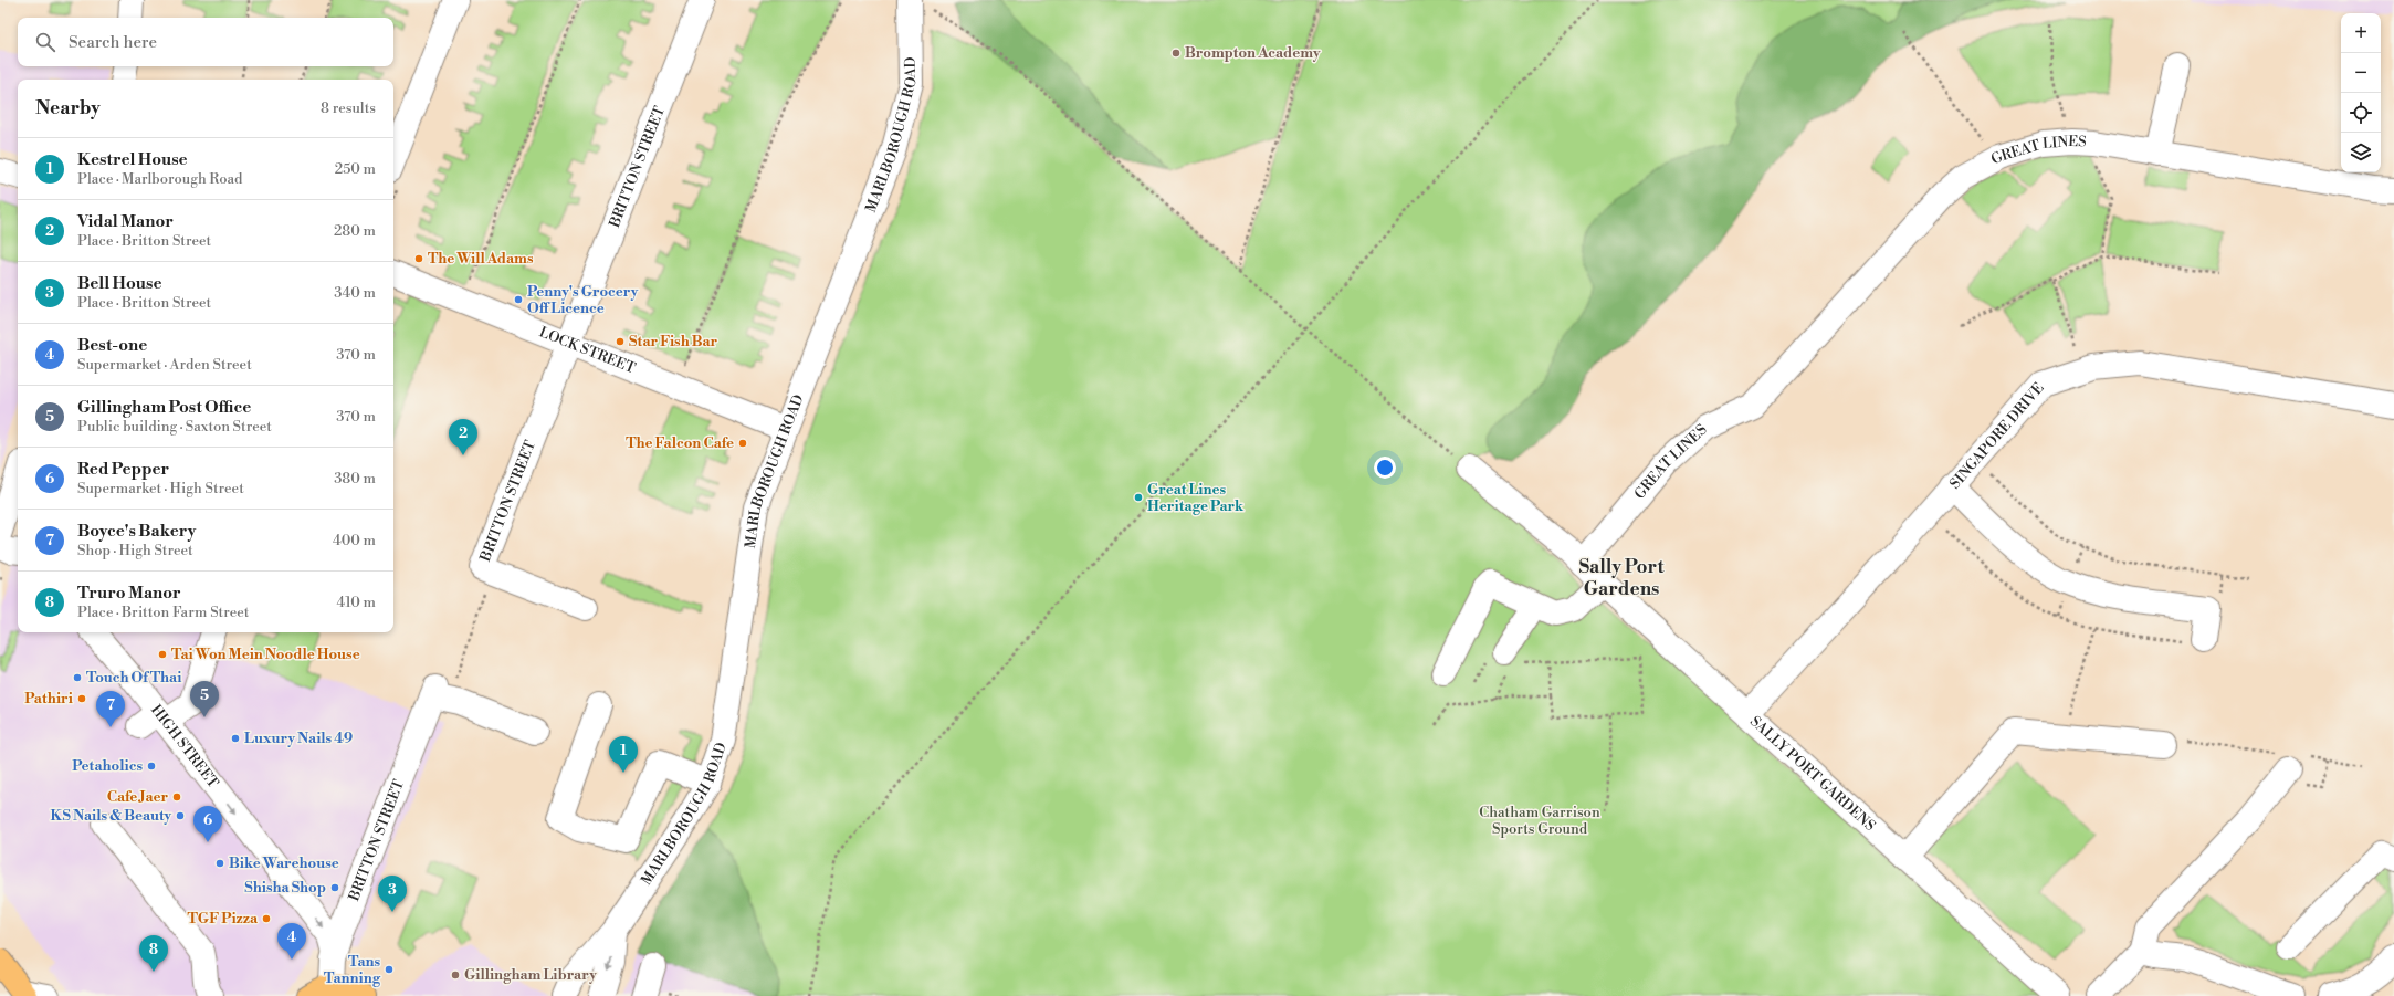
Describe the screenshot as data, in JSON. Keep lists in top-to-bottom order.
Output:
{
  "streets": {
    "street": [
      "MARLBOROUGH ROAD",
      "GREAT LINES",
      "BRITTON STREET",
      "LOCK STREET",
      "SINGAPORE DRIVE",
      "HIGH STREET",
      "SALLY PORT GARDENS"
    ]
  },
  "crossings": [
    ["MARLBOROUGH ROAD", "LOCK STREET"],
    ["GREAT LINES", "SALLY PORT GARDENS"],
    ["BRITTON STREET", "LOCK STREET"],
    ["BRITTON STREET", "HIGH STREET"],
    ["SINGAPORE DRIVE", "SALLY PORT GARDENS"]
  ],
  "districts": ["Sally Port Gardens"],
  "parks": ["Chatham Garrison Sports Ground"],
  "places": [
    "Brompton Academy",
    "The Will Adams",
    "Penny's Grocery Off Licence",
    "Star Fish Bar",
    "The Falcon Cafe",
    "Great Lines Heritage Park",
    "Tai Won Mein Noodle House",
    "Touch Of Thai",
    "Pathiri",
    "Luxury Nails 49",
    "Petaholics",
    "Cafe Jaer",
    "KS Nails & Beauty",
    "Bike Warehouse",
    "Shisha Shop",
    "TGF Pizza",
    "Tans Tanning",
    "Gillingham Library"
  ],
  "page": {
    "map_buttons": ["+", "−"],
    "search": "Search here",
    "heading": ["Nearby", "8 results"],
    "list": [
      {
        "mark": "1",
        "name": "Kestrel House",
        "note": "Place · Marlborough Road",
        "value": "250 m"
      },
      {
        "mark": "2",
        "name": "Vidal Manor",
        "note": "Place · Britton Street",
        "value": "280 m"
      },
      {
        "mark": "3",
        "name": "Bell House",
        "note": "Place · Britton Street",
        "value": "340 m"
      },
      {
        "mark": "4",
        "name": "Best-one",
        "note": "Supermarket · Arden Street",
        "value": "370 m"
      },
      {
        "mark": "5",
        "name": "Gillingham Post Office",
        "note": "Public building · Saxton Street",
        "value": "370 m"
      },
      {
        "mark": "6",
        "name": "Red Pepper",
        "note": "Supermarket · High Street",
        "value": "380 m"
      },
      {
        "mark": "7",
        "name": "Boyce's Bakery",
        "note": "Shop · High Street",
        "value": "400 m"
      },
      {
        "mark": "8",
        "name": "Truro Manor",
        "note": "Place · Britton Farm Street",
        "value": "410 m"
      }
    ],
    "pins": [
      "2",
      "5",
      "7",
      "1",
      "6",
      "3",
      "4",
      "8"
    ]
  }
}
